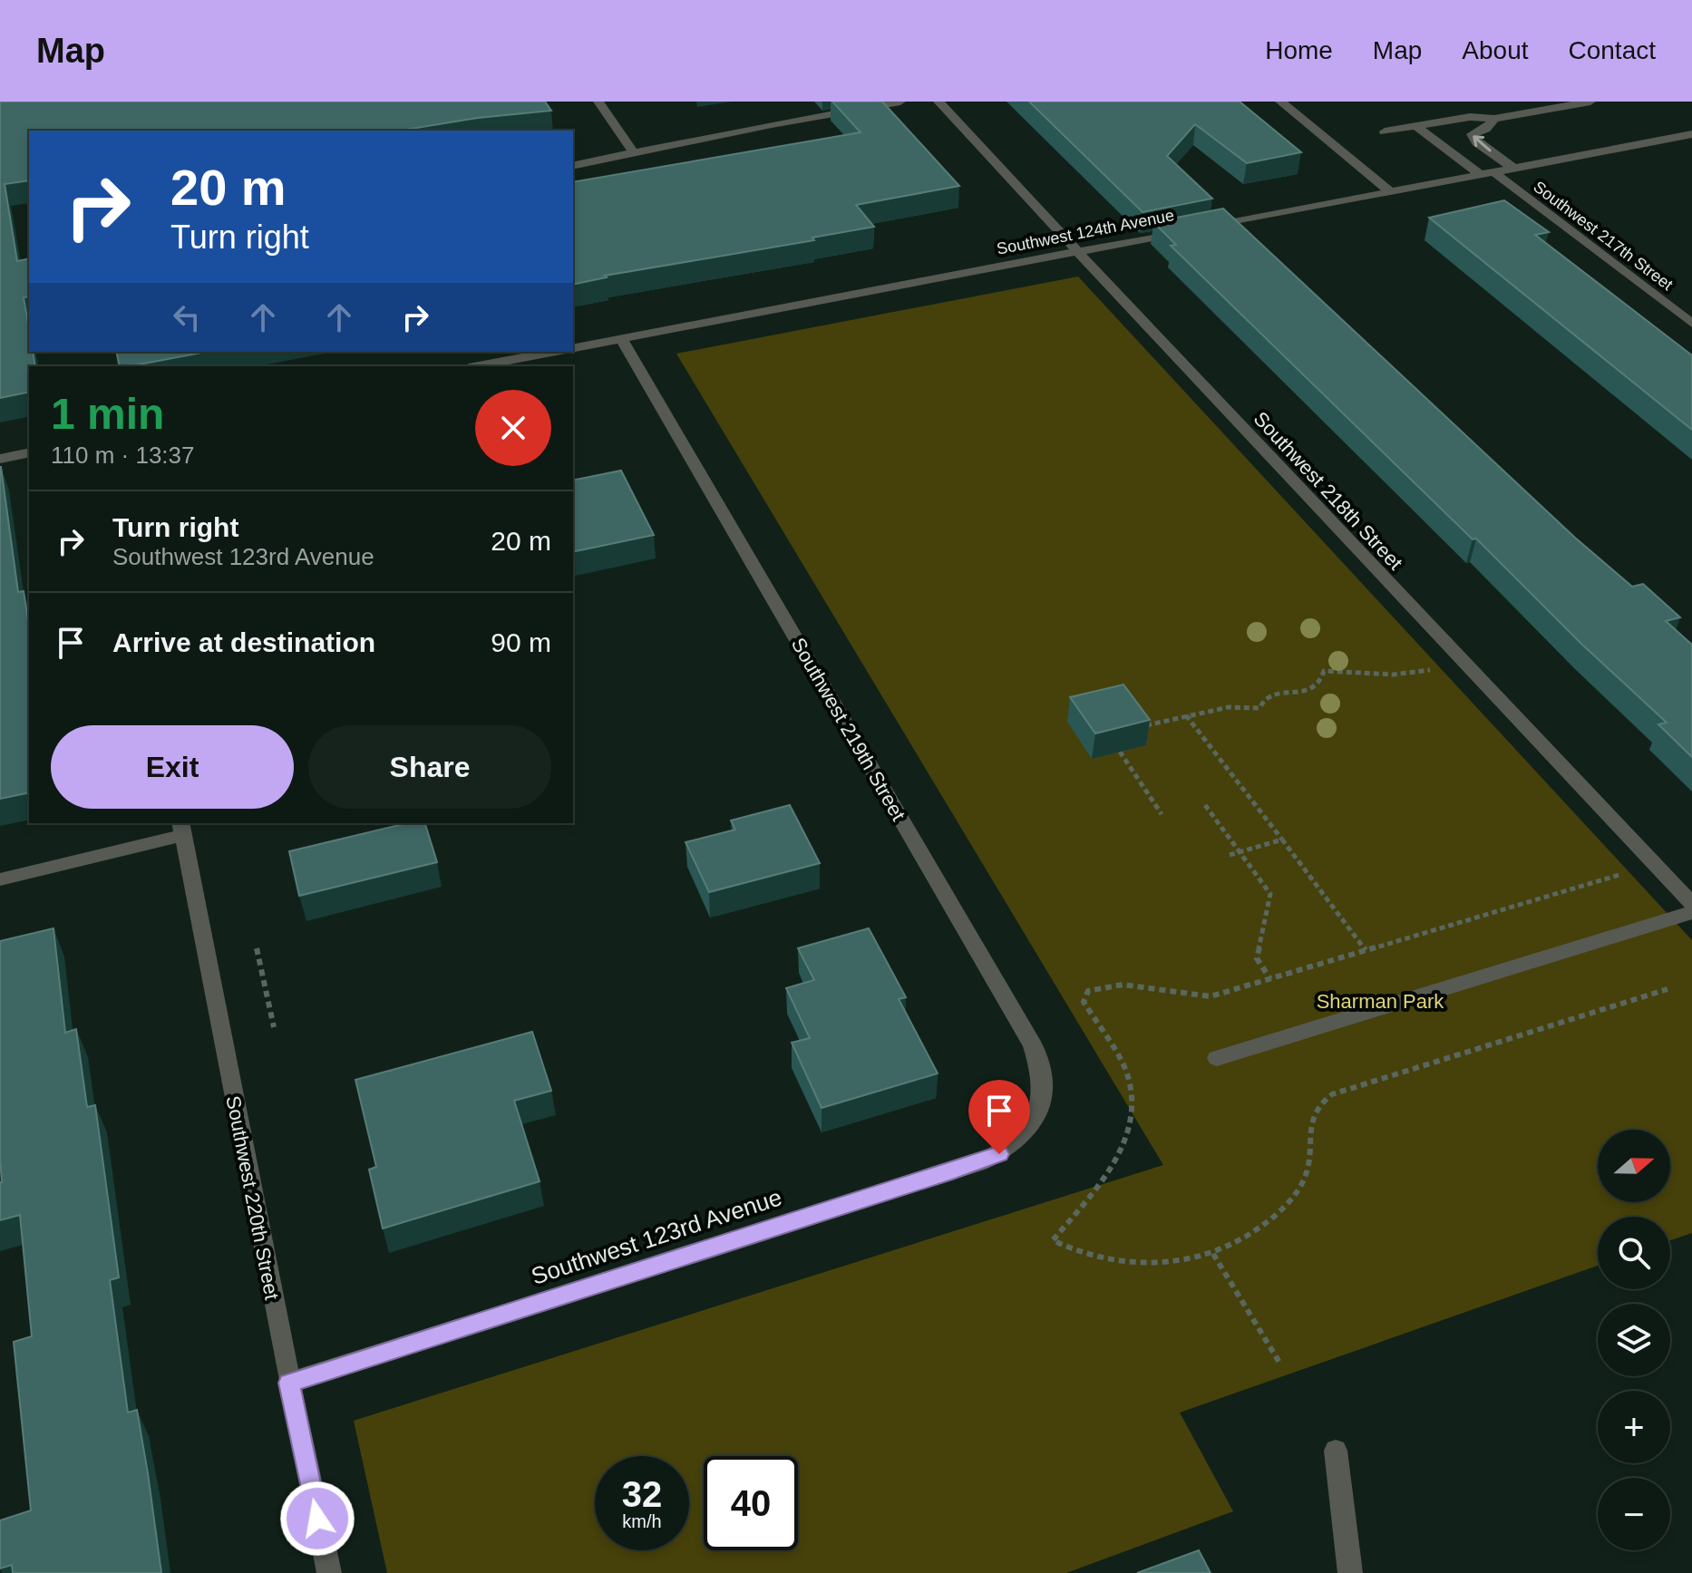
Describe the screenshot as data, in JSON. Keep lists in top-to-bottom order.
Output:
{
  "streets": {
    "street": [
      "Southwest 124th Avenue",
      "Southwest 217th Street",
      "Southwest 218th Street",
      "Southwest 219th Street",
      "Southwest 220th Street",
      "Southwest 123rd Avenue"
    ]
  },
  "crossings": [
    ["Southwest 124th Avenue", "Southwest 217th Street"],
    ["Southwest 124th Avenue", "Southwest 218th Street"],
    ["Southwest 124th Avenue", "Southwest 219th Street"],
    ["Southwest 219th Street", "Southwest 123rd Avenue"],
    ["Southwest 220th Street", "Southwest 123rd Avenue"]
  ],
  "parks": ["Sharman Park"],
  "north": "right",
  "page": {
    "header": "Map",
    "nav": [
      "Home",
      "Map",
      "About",
      "Contact"
    ],
    "turn": ["20 m", "Turn right"],
    "heading": ["1 min", "110 m · 13:37"],
    "list": [
      {
        "name": "Turn right",
        "note": "Southwest 123rd Avenue",
        "value": "20 m"
      },
      {
        "name": "Arrive at destination",
        "value": "90 m"
      }
    ],
    "buttons": ["Exit", "Share"],
    "map_buttons": ["+", "−"],
    "speed": "32 km/h",
    "limit": "40"
  }
}
